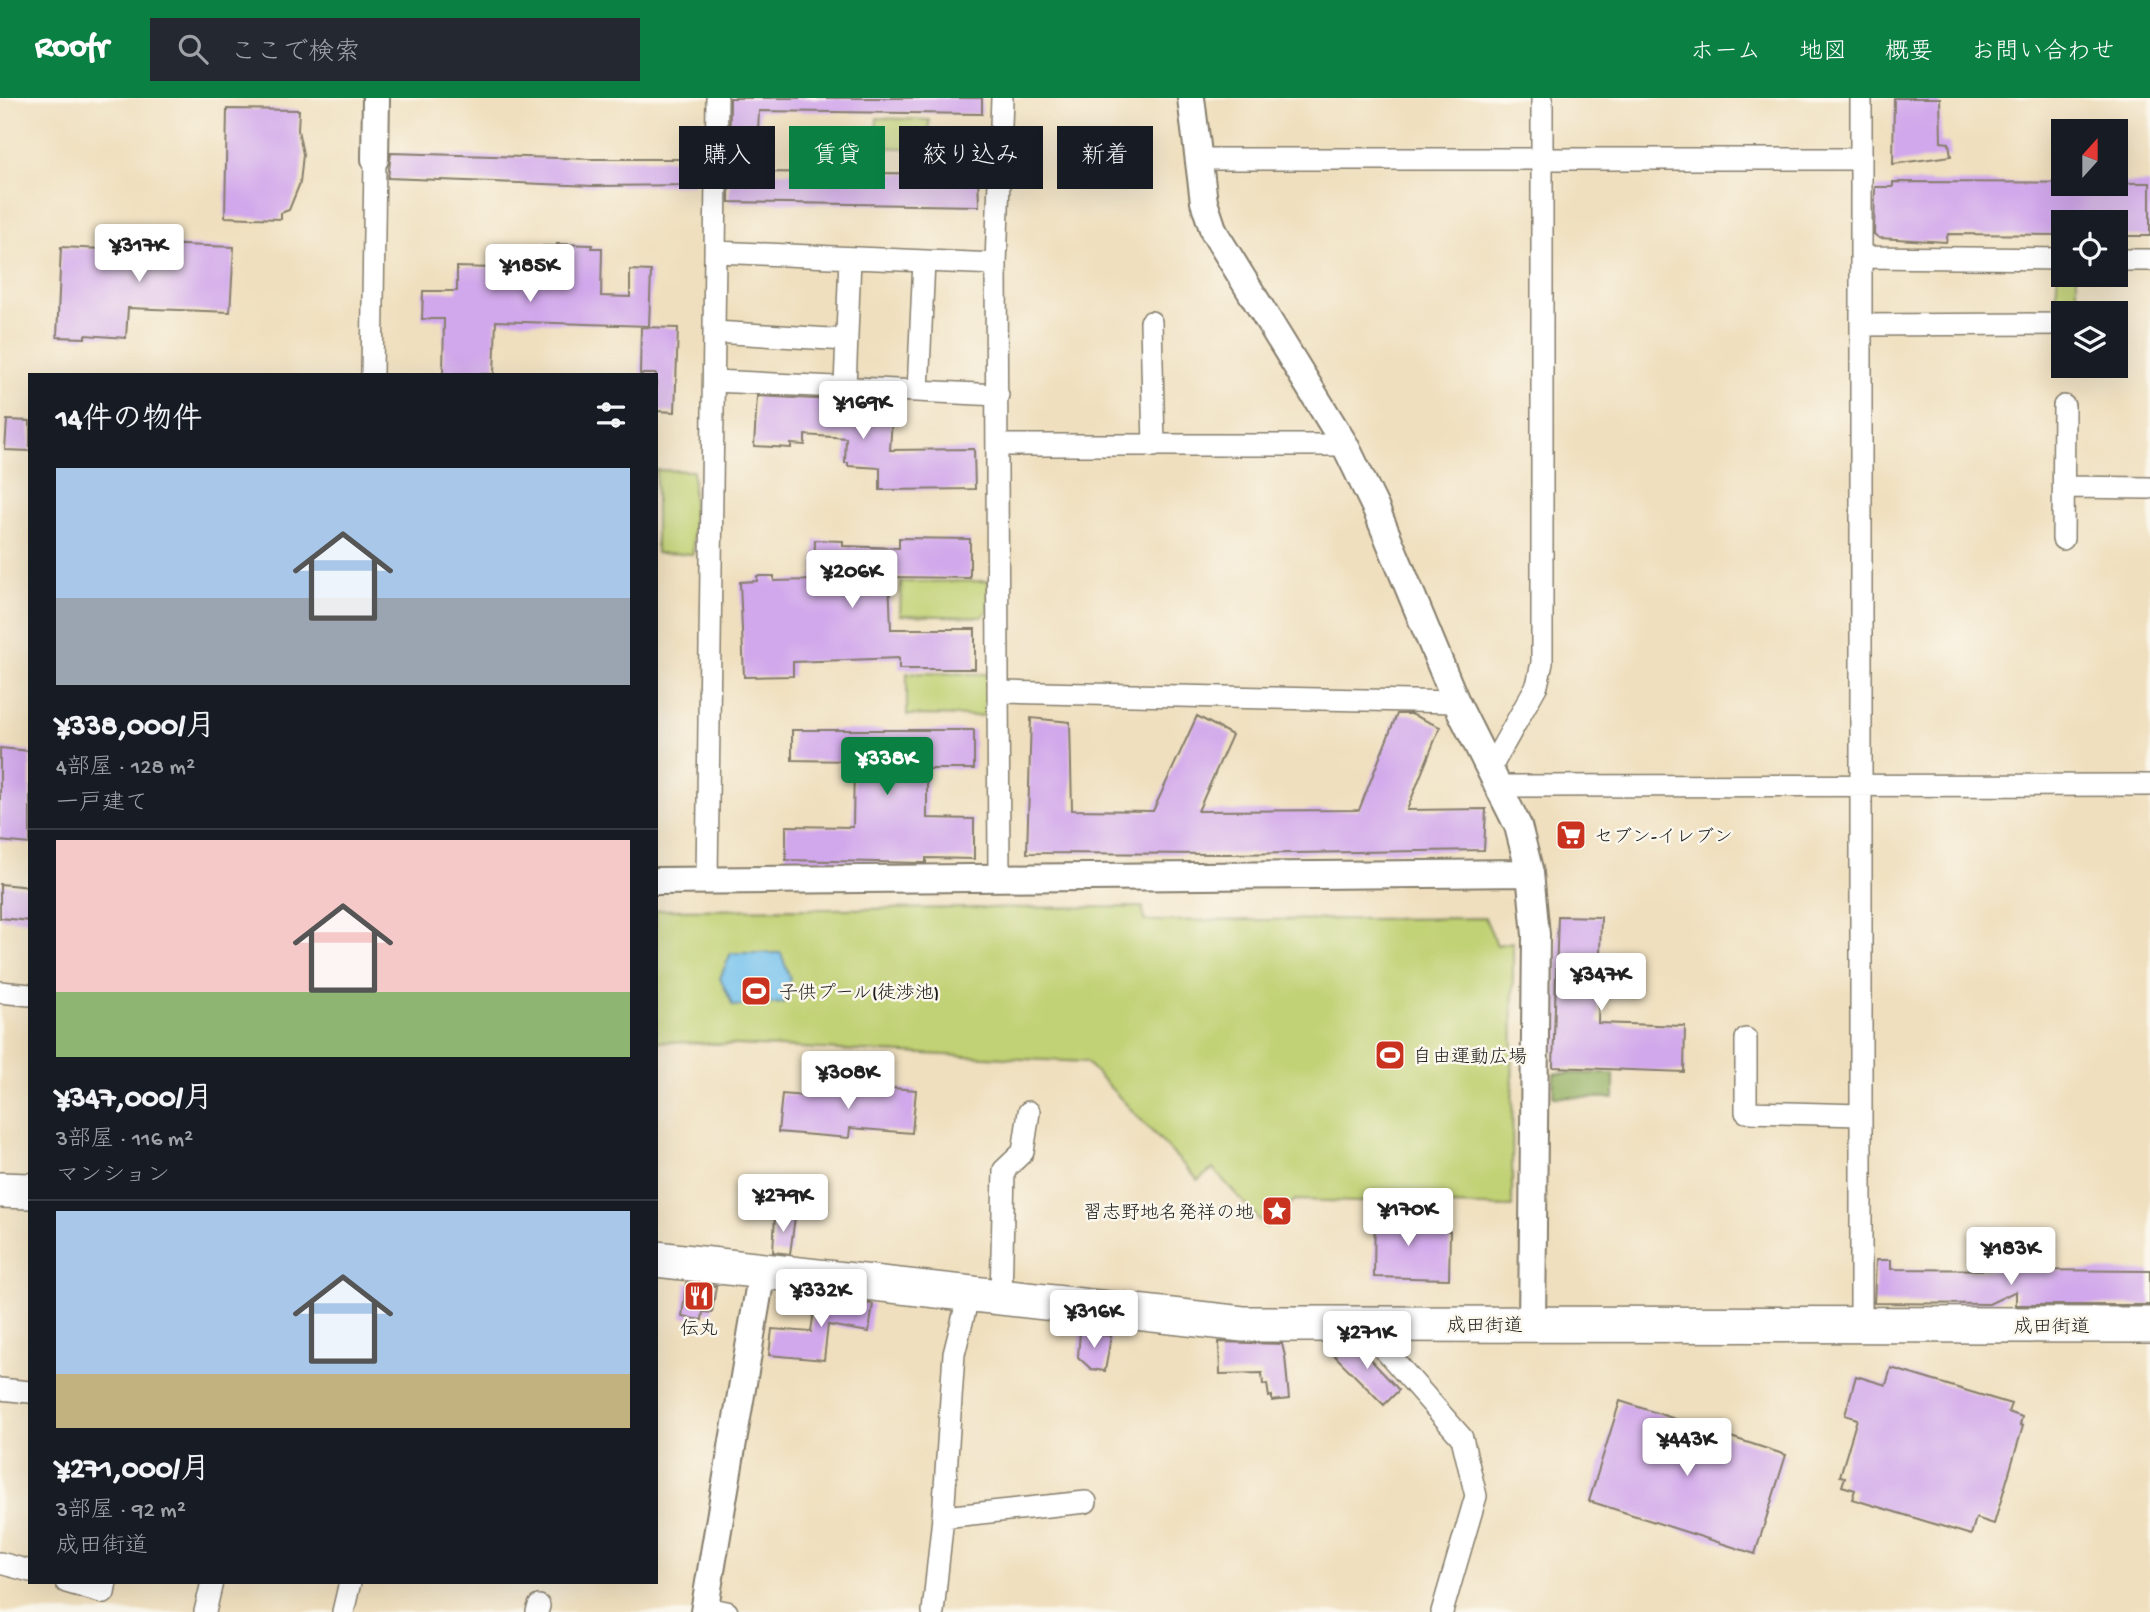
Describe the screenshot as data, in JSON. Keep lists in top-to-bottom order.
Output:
{
  "streets": {
    "highway": ["成田街道"]
  },
  "places": {
    "supermarket": ["セブン-イレブン"],
    "sports": ["子供プール(徒渉池)", "自由運動広場"],
    "place": ["習志野地名発祥の地"],
    "restaurant": ["伝丸"]
  },
  "north": "top",
  "page": {
    "header": "Roofr",
    "search": "ここで検索",
    "nav": [
      "ホーム",
      "地図",
      "概要",
      "お問い合わせ"
    ],
    "chip": [
      "購入",
      "賃貸",
      "絞り込み",
      "新着"
    ],
    "price": [
      "¥317K",
      "¥185K",
      "¥169K",
      "¥206K",
      "¥338K",
      "¥347K",
      "¥308K",
      "¥279K",
      "¥170K",
      "¥183K",
      "¥332K",
      "¥316K",
      "¥271K",
      "¥443K"
    ],
    "heading": "14件の物件",
    "list": [
      {
        "name": "¥338,000/月",
        "note": "4部屋 · 128 m² · 一戸建て"
      },
      {
        "name": "¥347,000/月",
        "note": "3部屋 · 116 m² · マンション"
      },
      {
        "name": "¥271,000/月",
        "note": "3部屋 · 92 m² · 成田街道"
      }
    ]
  }
}
